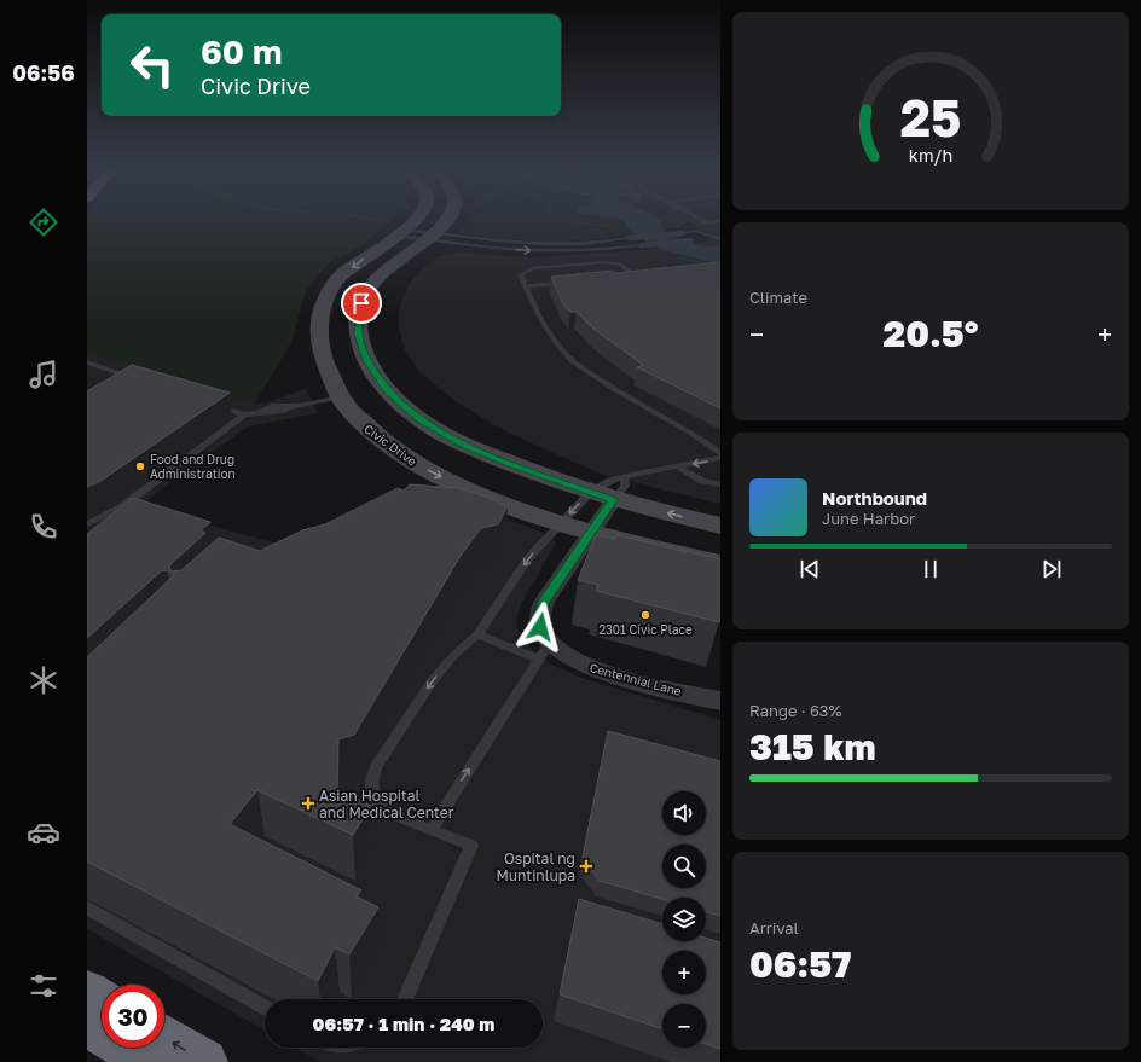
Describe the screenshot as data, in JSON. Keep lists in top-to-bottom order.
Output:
{
  "streets": {
    "main road": ["Civic Drive"],
    "street": ["Centennial Lane"]
  },
  "places": {
    "other": ["Food and Drug Administration", "2301 Civic Place"],
    "health": ["Asian Hospital and Medical Center", "Ospital ng Muntinlupa"]
  },
  "page": {
    "tabs": "06:56",
    "turn": ["60 m", "Civic Drive"],
    "tile": [
      "Climate",
      ["Range · 63%", "315 km"],
      ["Arrival", "06:57"]
    ],
    "heat": ["−", "20.5°", "+"],
    "song": ["Northbound", "June Harbor"],
    "map_buttons": ["+", "−"],
    "limit": "30",
    "trip": "06:57 · 1 min · 240 m",
    "gauge": ["25", "km/h"]
  }
}
